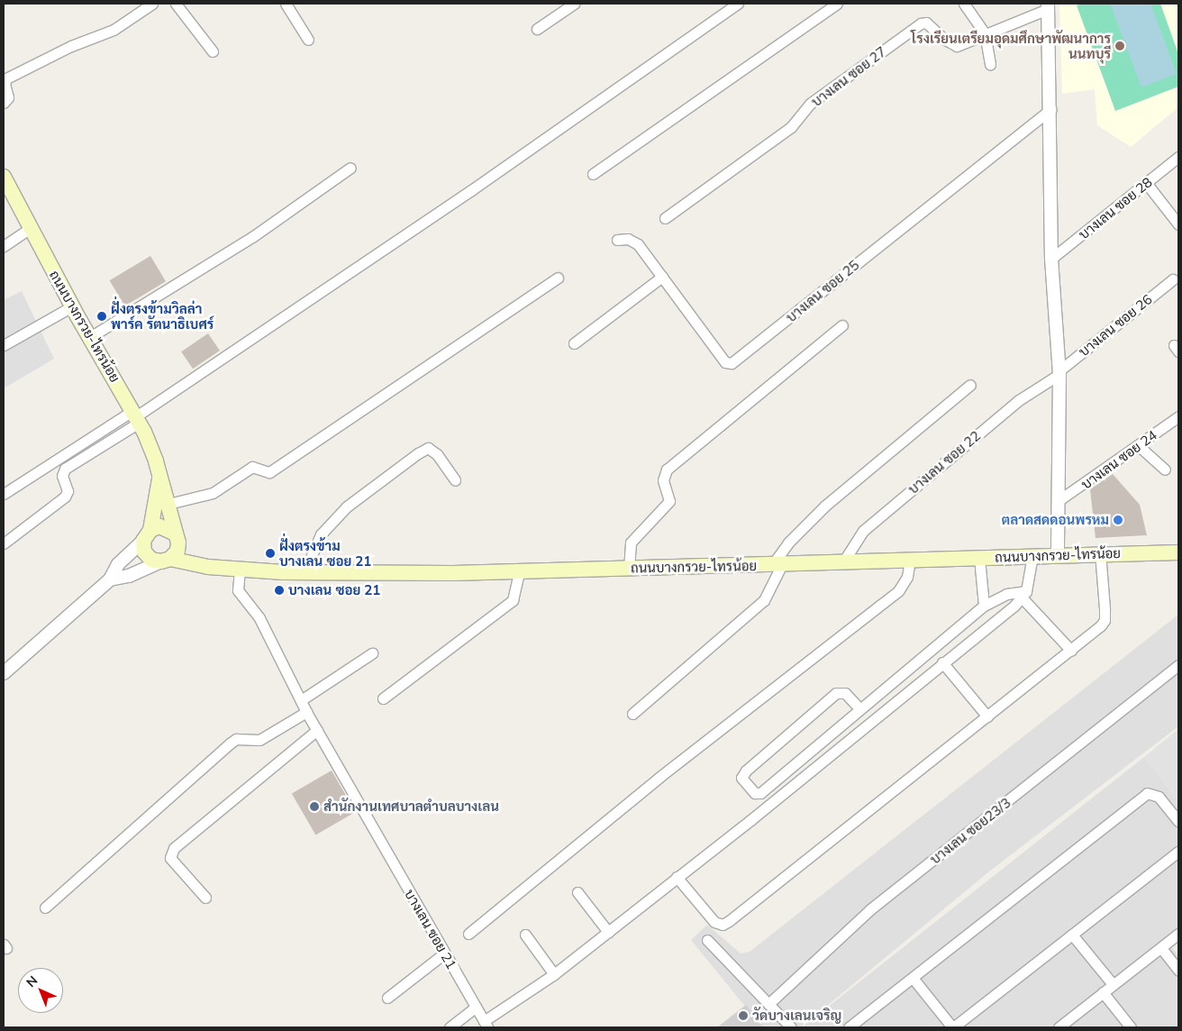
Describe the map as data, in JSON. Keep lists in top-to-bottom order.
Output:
{
  "streets": {
    "main road": ["ถนนบางกรวย-ไทรน้อย"],
    "street": [
      "บางเลน ซอย 27",
      "บางเลน ซอย 28",
      "บางเลน ซอย 25",
      "บางเลน ซอย 26",
      "บางเลน ซอย 24",
      "บางเลน ซอย 22",
      "บางเลน ซอย23/3",
      "บางเลน ซอย 21"
    ]
  },
  "crossings": [
    ["บางเลน ซอย 26", "บางเลน ซอย 22"],
    ["ถนนบางกรวย-ไทรน้อย", "บางเลน ซอย 22"],
    ["ถนนบางกรวย-ไทรน้อย", "บางเลน ซอย 21"]
  ],
  "places": [
    "โรงเรียนเตรียมอุดมศึกษาพัฒนาการ นนทบุรี",
    "ฝั่งตรงข้ามวิลล่า พาร์ค รัตนาธิเบศร์",
    "ตลาดสดดอนพรหม",
    "ฝั่งตรงข้าม บางเลน ซอย 21",
    "บางเลน ซอย 21",
    "สำนักงานเทศบาลตำบลบางเลน",
    "วัดบางเลนเจริญ"
  ],
  "north": "top left"
}
